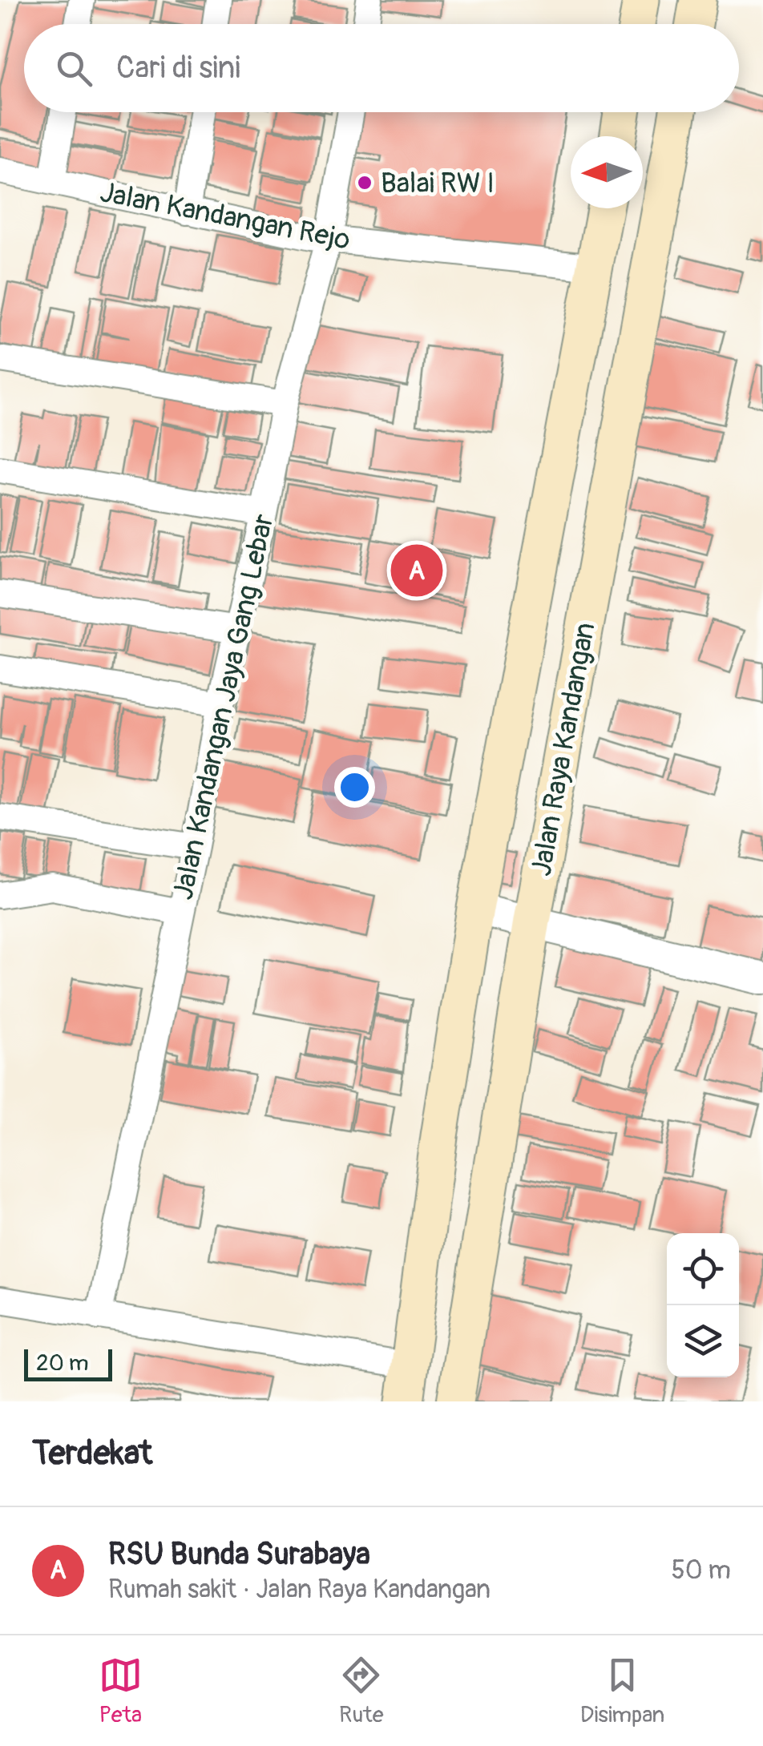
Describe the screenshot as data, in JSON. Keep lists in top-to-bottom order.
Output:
{
  "streets": {
    "main road": ["Jalan Raya Kandangan"],
    "street": ["Jalan Kandangan Rejo", "Jalan Kandangan Jaya Gang Lebar"]
  },
  "crossings": [
    ["Jalan Kandangan Rejo", "Jalan Kandangan Jaya Gang Lebar"],
    ["Jalan Kandangan Rejo", "Jalan Raya Kandangan"]
  ],
  "places": ["Balai RW I"],
  "scale_bar": "20 m",
  "north": "left",
  "page": {
    "search": "Cari di sini",
    "pins": "A",
    "scale": "20 m",
    "heading": "Terdekat",
    "list": [
      {
        "mark": "A",
        "name": "RSU Bunda Surabaya",
        "note": "Rumah sakit · Jalan Raya Kandangan",
        "value": "50 m"
      }
    ],
    "nav": ["Peta", "Rute", "Disimpan"]
  }
}
